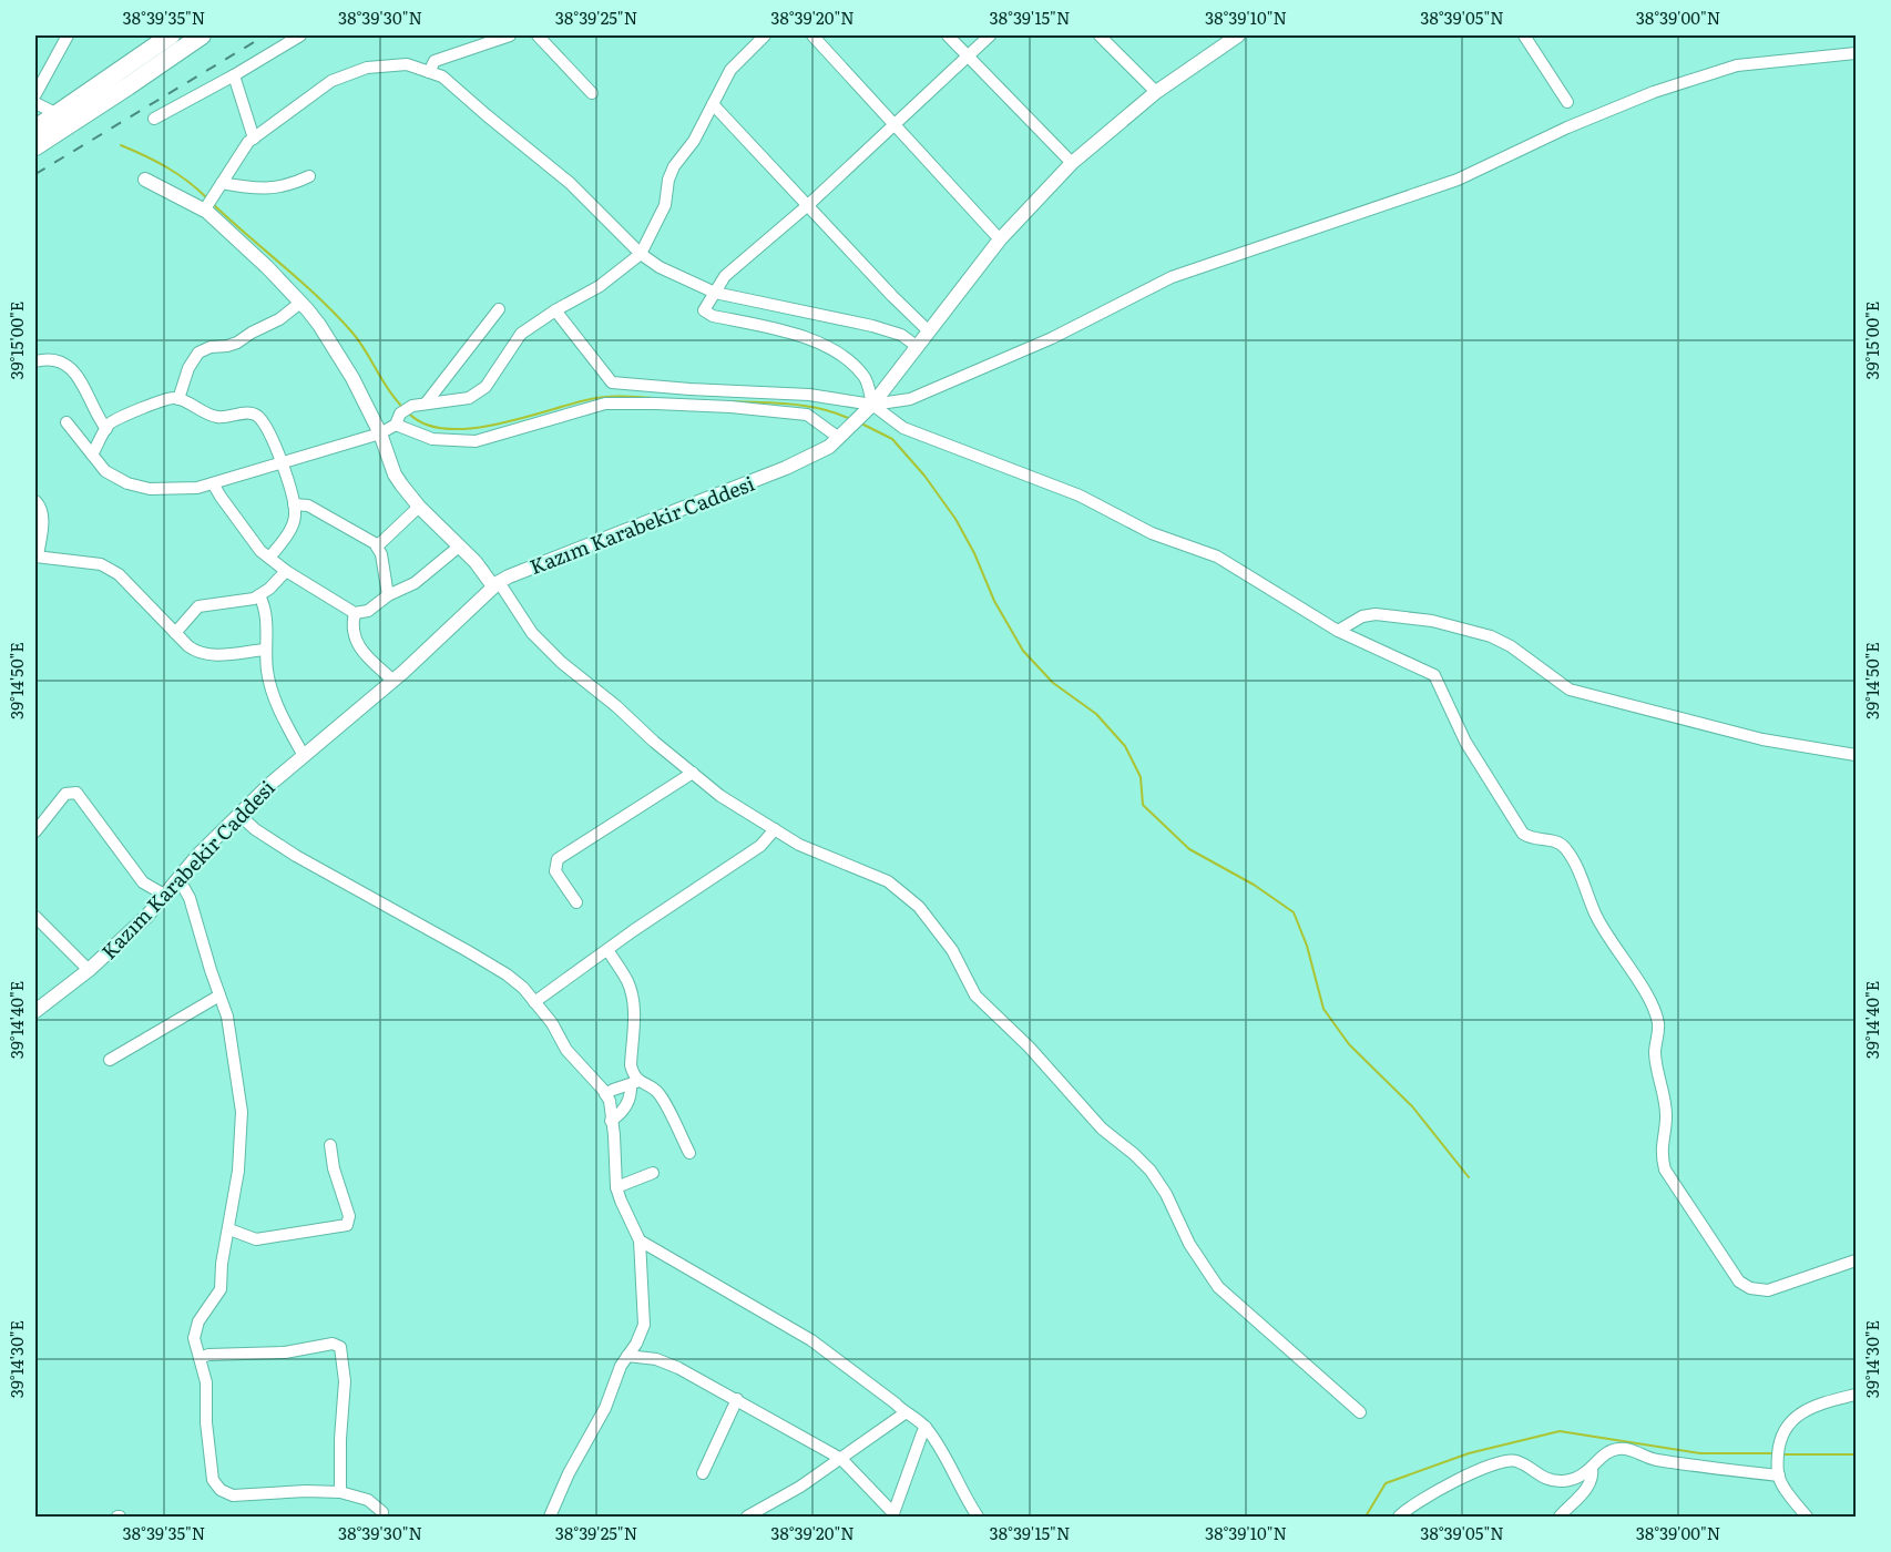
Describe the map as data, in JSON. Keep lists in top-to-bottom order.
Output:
{
  "streets": {
    "street": ["Kazım Karabekir Caddesi"]
  },
  "coordinates": [
    "38°39'35\"N",
    "38°39'30\"N",
    "38°39'25\"N",
    "38°39'20\"N",
    "38°39'15\"N",
    "38°39'10\"N",
    "38°39'05\"N",
    "38°39'00\"N",
    "39°15'00\"E",
    "39°14'50\"E",
    "39°14'40\"E",
    "39°14'30\"E"
  ]
}
